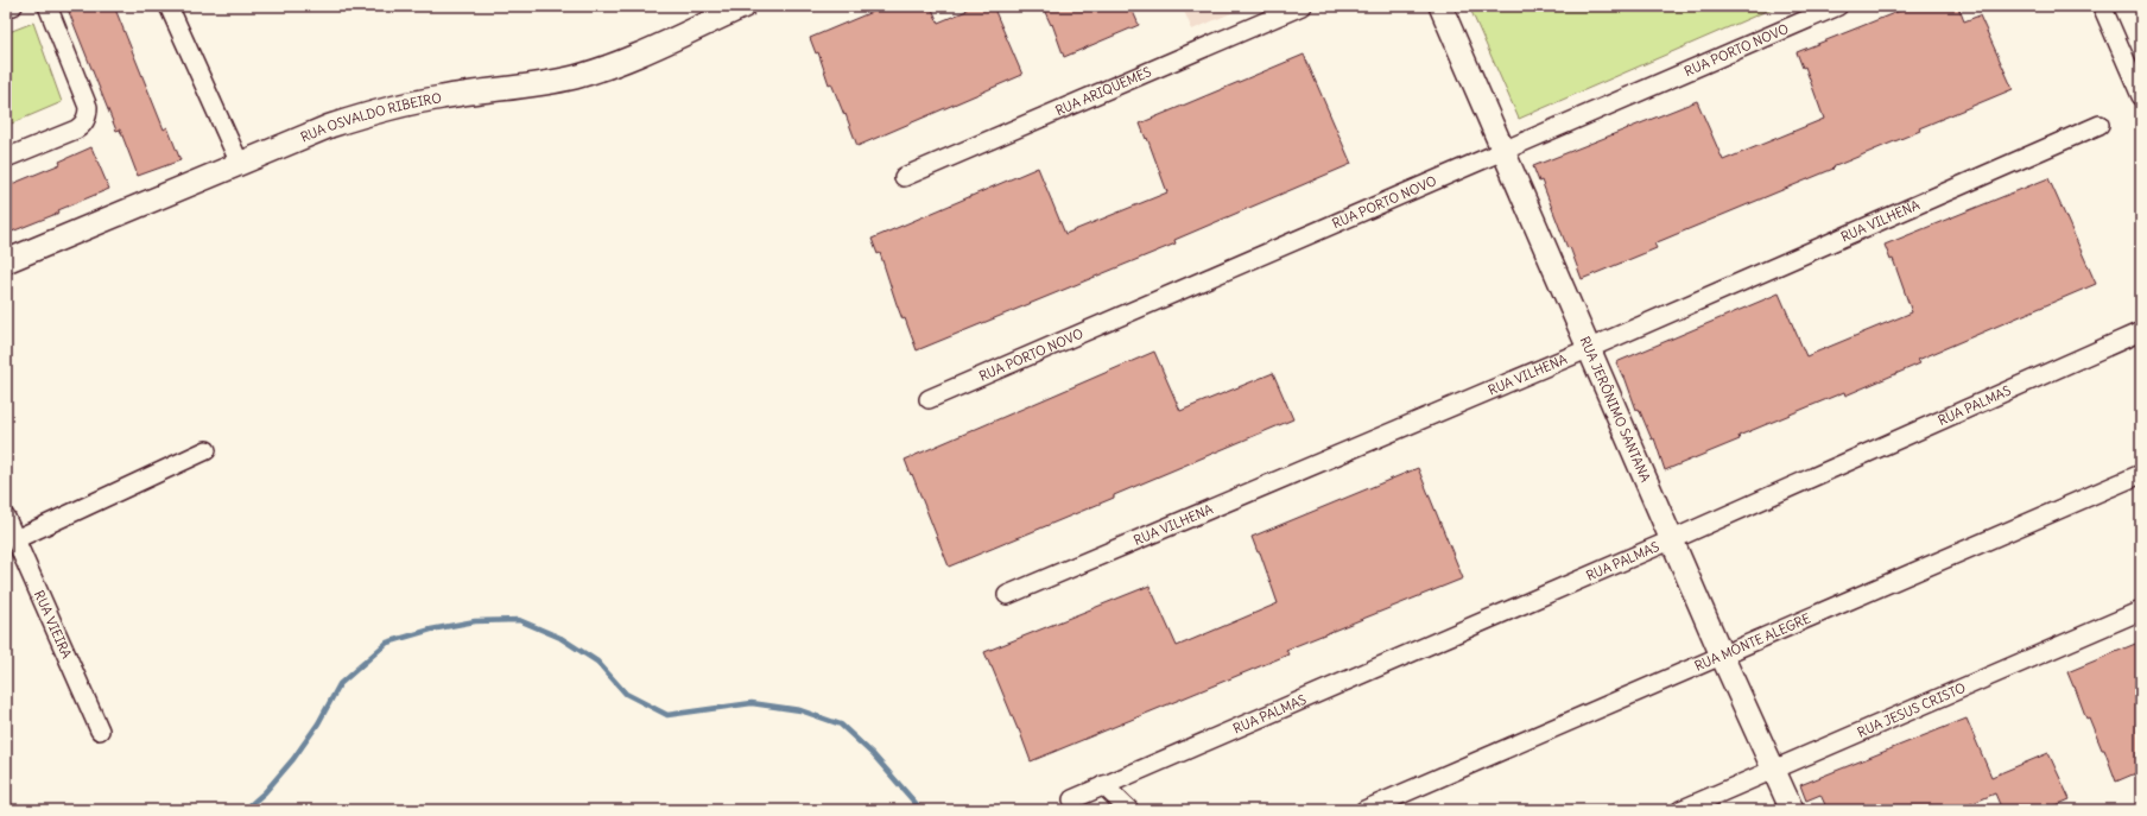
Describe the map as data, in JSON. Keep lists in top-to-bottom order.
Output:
{
  "streets": {
    "street": [
      "RUA PORTO NOVO",
      "RUA ARIQUEMES",
      "RUA OSVALDO RIBEIRO",
      "RUA VILHENA",
      "RUA PALMAS",
      "RUA JERÔNIMO SANTANA",
      "RUA VIEIRA",
      "RUA MONTE ALEGRE",
      "RUA JESUS CRISTO"
    ]
  },
  "crossings": [
    ["RUA PORTO NOVO", "RUA JERÔNIMO SANTANA"],
    ["RUA VILHENA", "RUA JERÔNIMO SANTANA"],
    ["RUA PALMAS", "RUA JERÔNIMO SANTANA"],
    ["RUA JERÔNIMO SANTANA", "RUA MONTE ALEGRE"],
    ["RUA JERÔNIMO SANTANA", "RUA JESUS CRISTO"]
  ]
}
